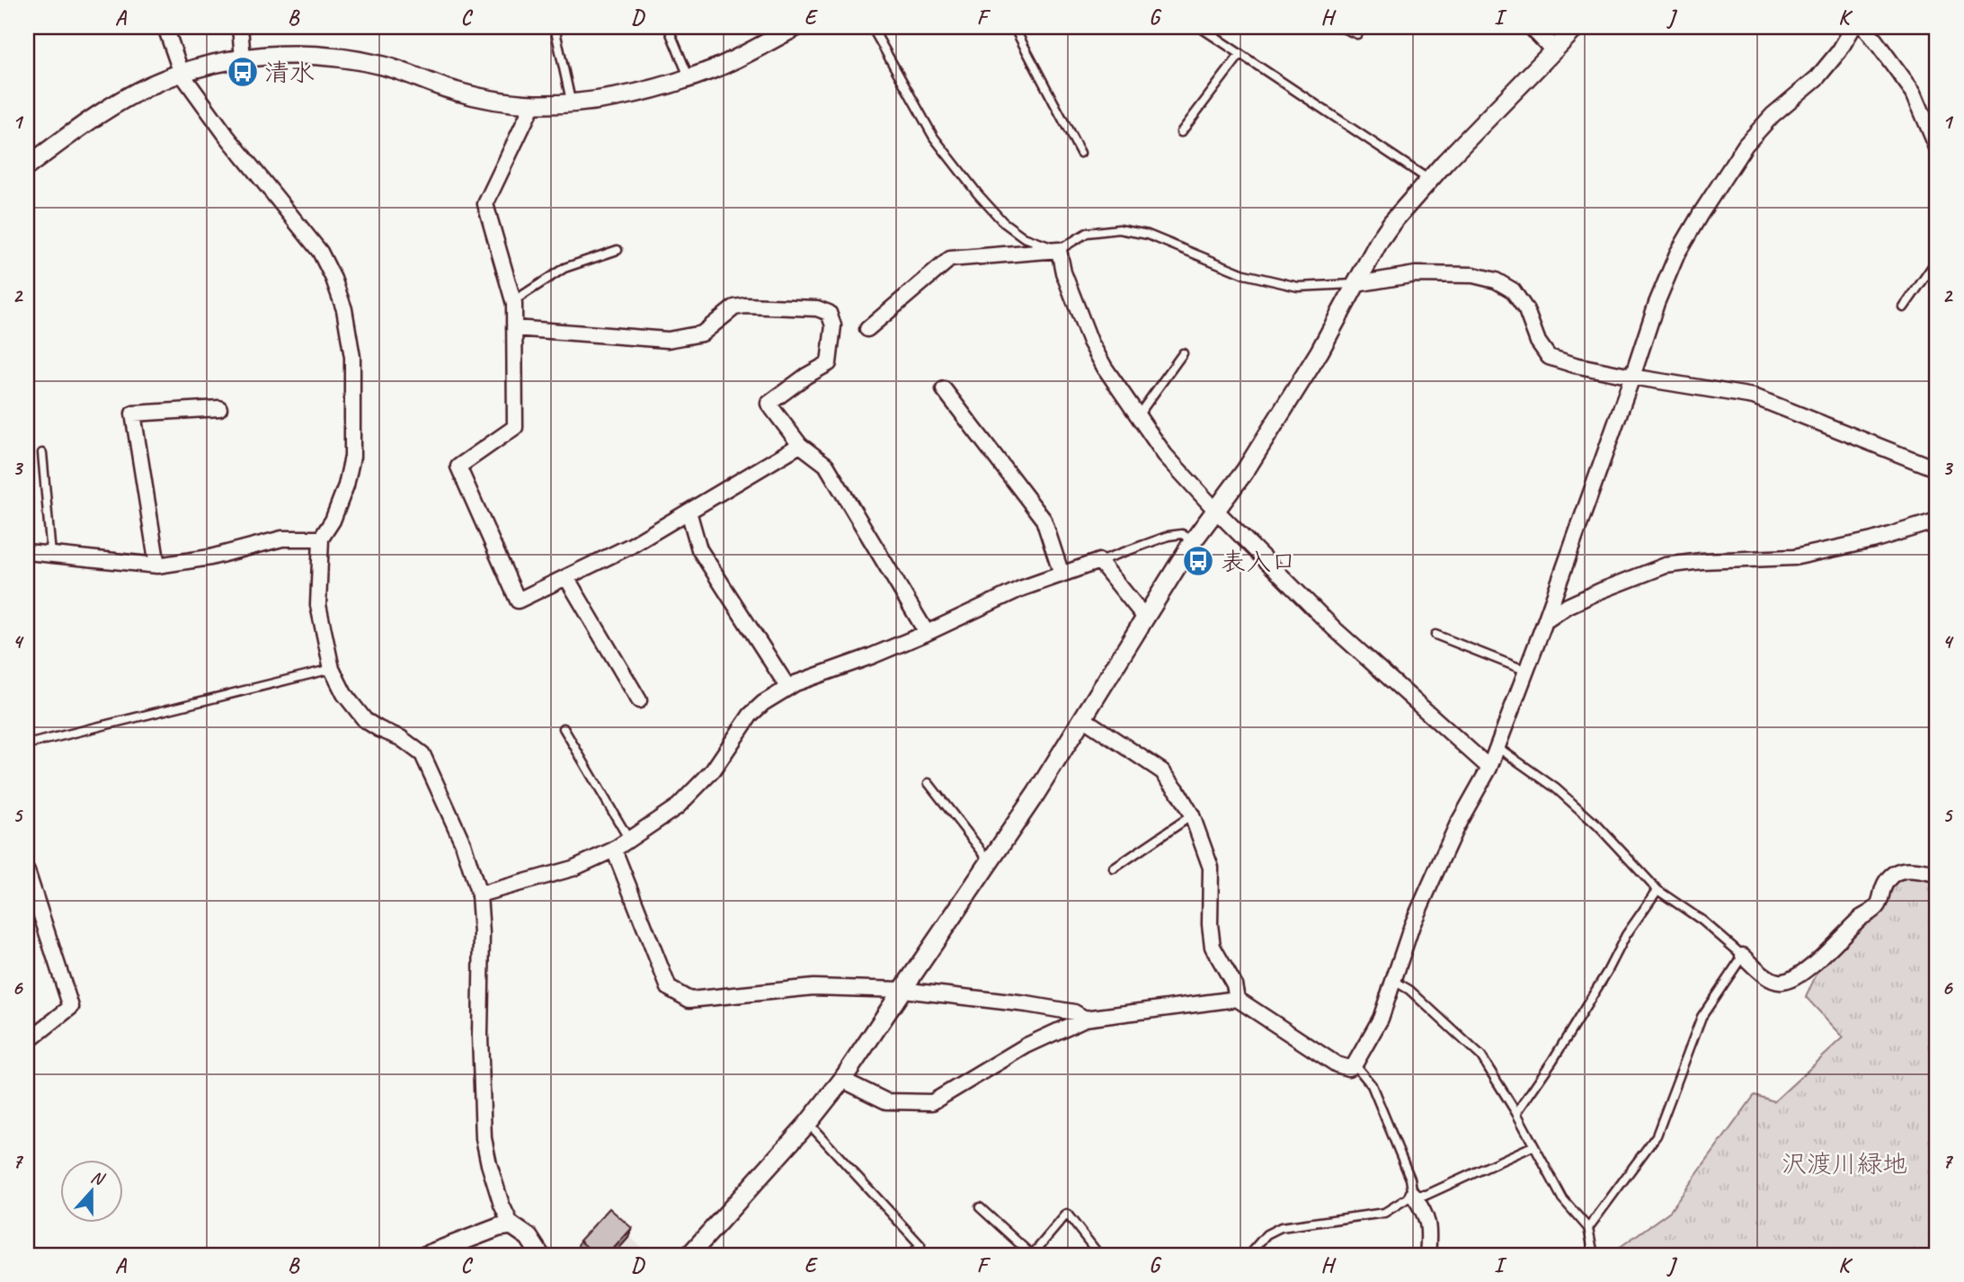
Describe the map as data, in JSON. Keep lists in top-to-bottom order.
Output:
{
  "parks": ["沢渡川緑地"],
  "places": {
    "bus stop": ["清水", "表入口"]
  },
  "north": "top",
  "grid": {
    "columns": [
      "A",
      "B",
      "C",
      "D",
      "E",
      "F",
      "G",
      "H",
      "I",
      "J",
      "K"
    ],
    "rows": [
      "1",
      "2",
      "3",
      "4",
      "5",
      "6",
      "7"
    ]
  }
}
